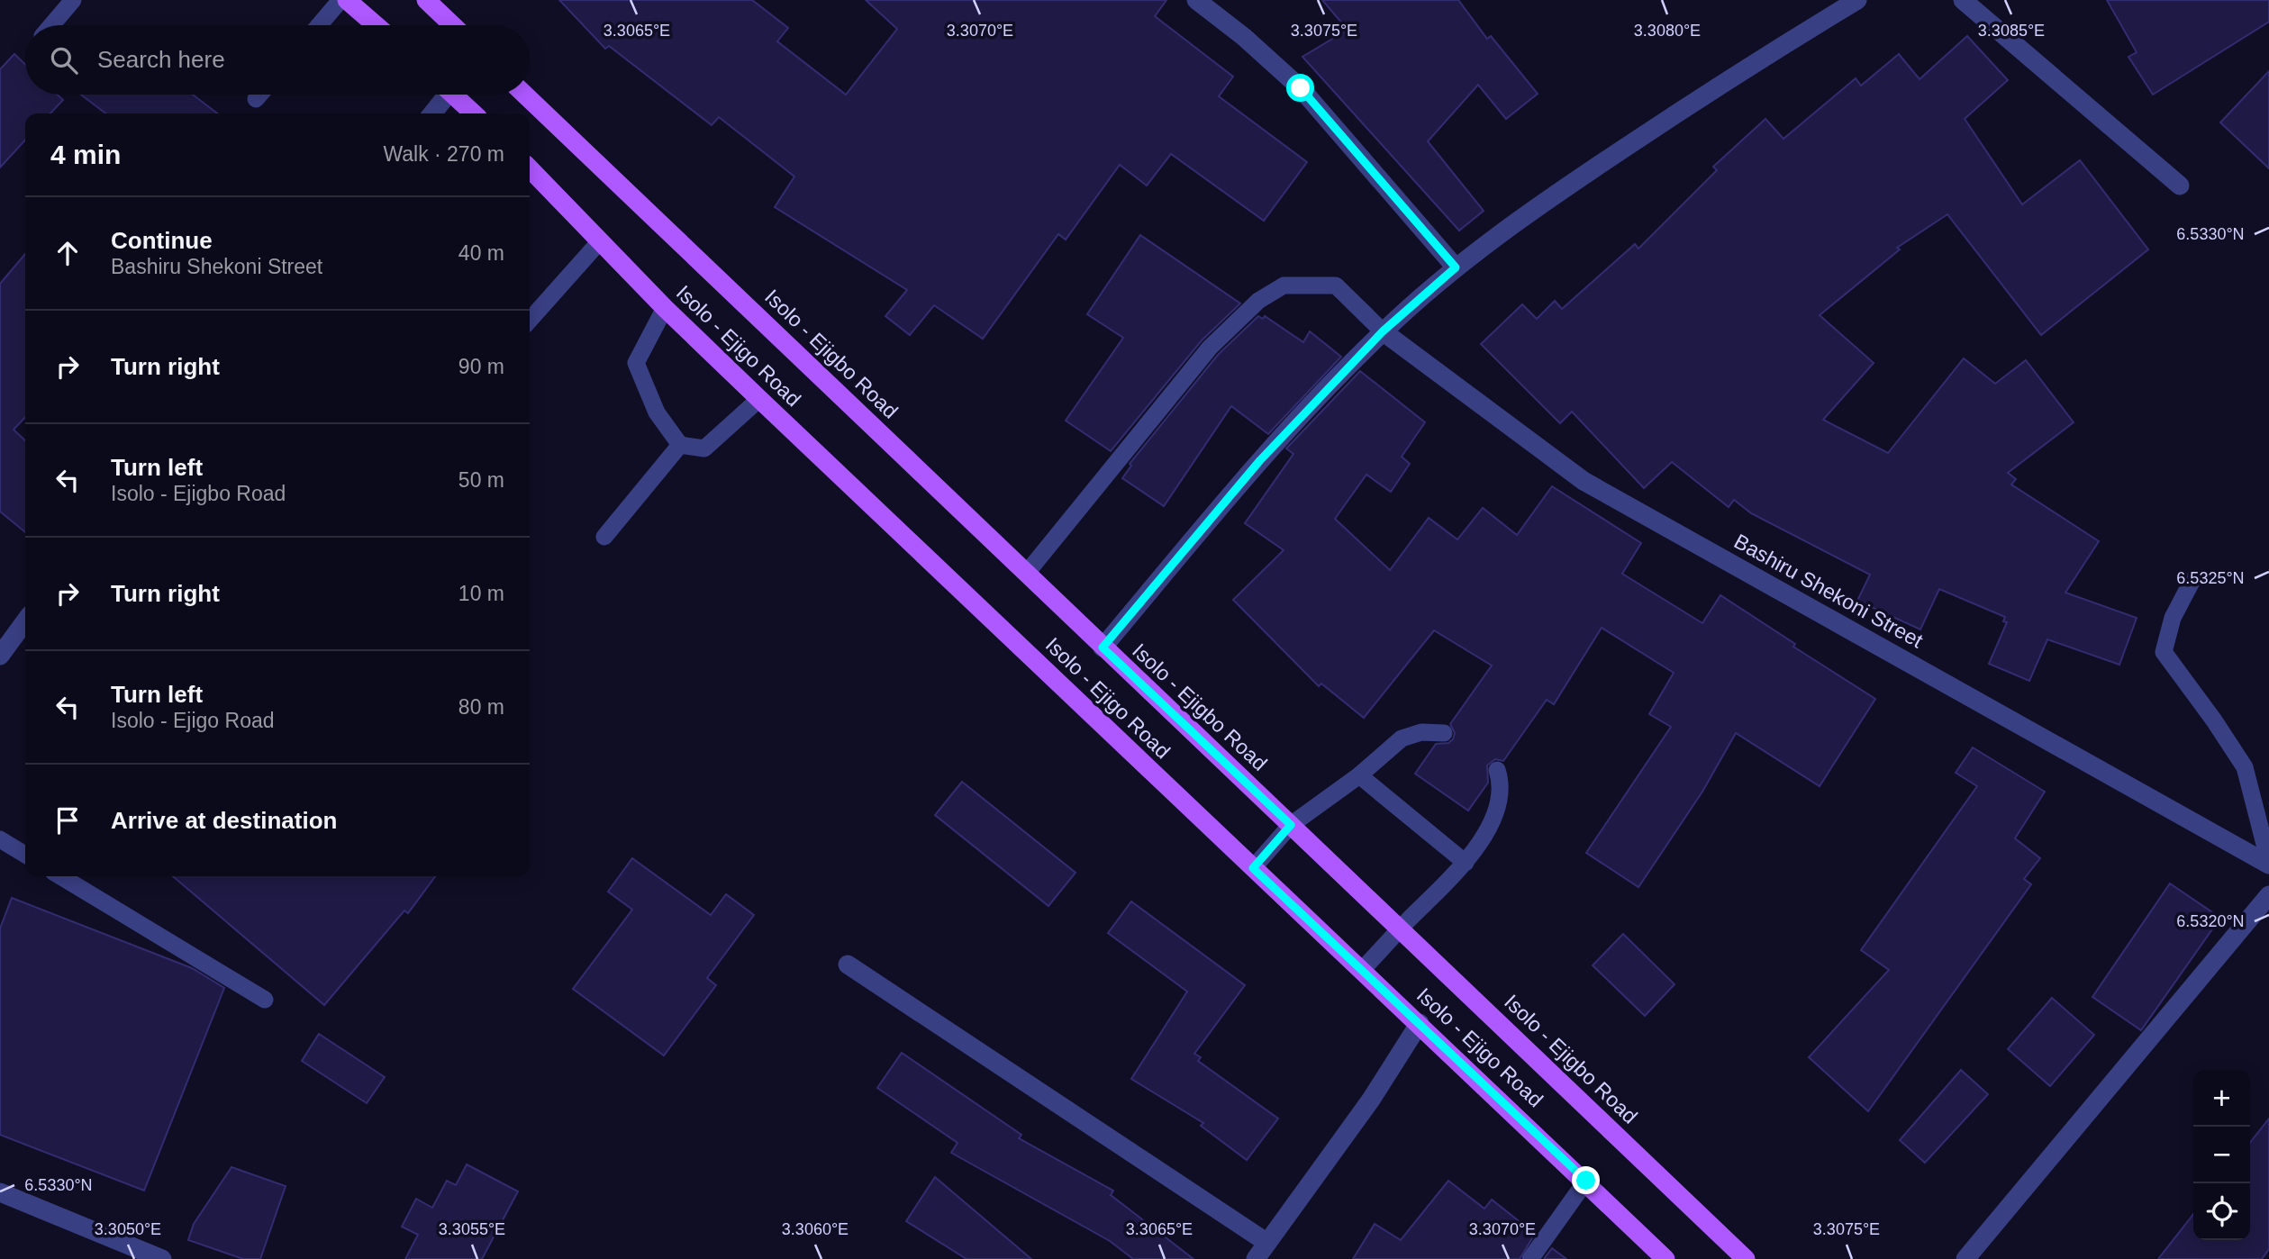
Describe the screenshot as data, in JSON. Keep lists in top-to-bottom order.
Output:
{
  "streets": {
    "main road": ["Isolo - Ejigo Road", "Isolo - Ejigbo Road"],
    "street": ["Bashiru Shekoni Street"]
  },
  "page": {
    "search": "Search here",
    "heading": ["4 min", "Walk · 270 m"],
    "list": [
      ["Continue", "Bashiru Shekoni Street", "40 m"],
      ["Turn right", "90 m"],
      ["Turn left", "Isolo - Ejigbo Road", "50 m"],
      ["Turn right", "10 m"],
      ["Turn left", "Isolo - Ejigo Road", "80 m"],
      "Arrive at destination"
    ],
    "map_buttons": ["+", "−"]
  },
  "coordinates": [
    "3.3065°E",
    "3.3070°E",
    "3.3075°E",
    "3.3080°E",
    "3.3085°E",
    "6.5330°N",
    "6.5325°N",
    "6.5320°N",
    "3.3050°E",
    "3.3055°E",
    "3.3060°E"
  ]
}
